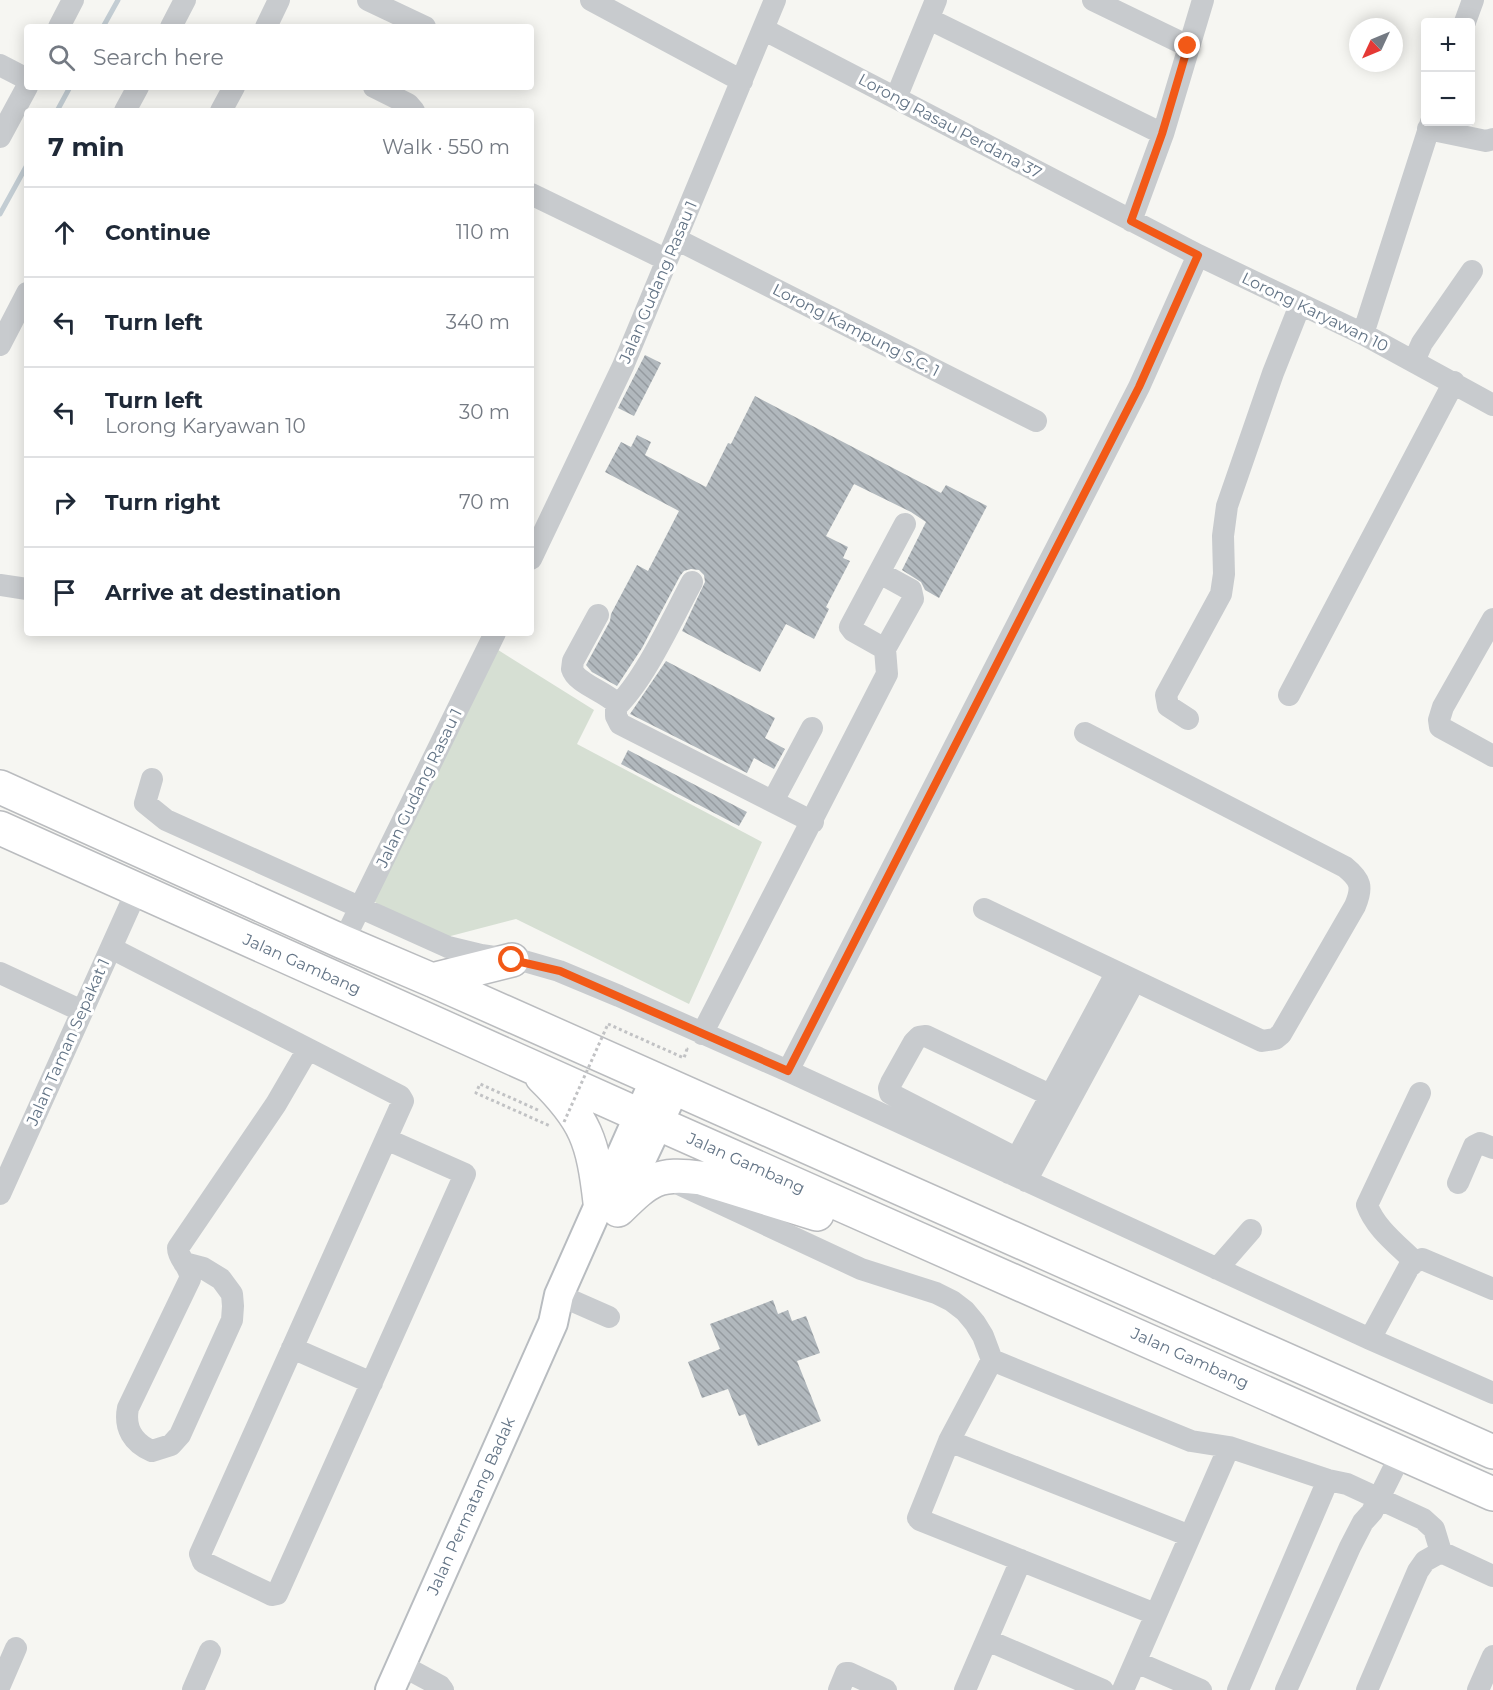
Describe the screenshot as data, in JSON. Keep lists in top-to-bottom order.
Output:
{
  "streets": {
    "highway": ["Jalan Gambang"],
    "main road": ["Jalan Permatang Badak"],
    "street": [
      "Lorong Rasau Perdana 37",
      "Jalan Gudang Rasau 1",
      "Lorong Karyawan 10",
      "Lorong Kampung S.C. 1",
      "Jalan Taman Sepakat 1"
    ]
  },
  "crossings": [
    ["Lorong Rasau Perdana 37", "Jalan Gudang Rasau 1"],
    ["Lorong Rasau Perdana 37", "Lorong Karyawan 10"],
    ["Jalan Gudang Rasau 1", "Lorong Kampung S.C. 1"],
    ["Jalan Gambang", "Jalan Taman Sepakat 1"],
    ["Jalan Gambang", "Jalan Permatang Badak"]
  ],
  "north": "bottom left",
  "page": {
    "map_buttons": ["+", "−"],
    "search": "Search here",
    "heading": ["7 min", "Walk · 550 m"],
    "list": [
      ["Continue", "110 m"],
      ["Turn left", "340 m"],
      ["Turn left", "Lorong Karyawan 10", "30 m"],
      ["Turn right", "70 m"],
      "Arrive at destination"
    ]
  }
}
